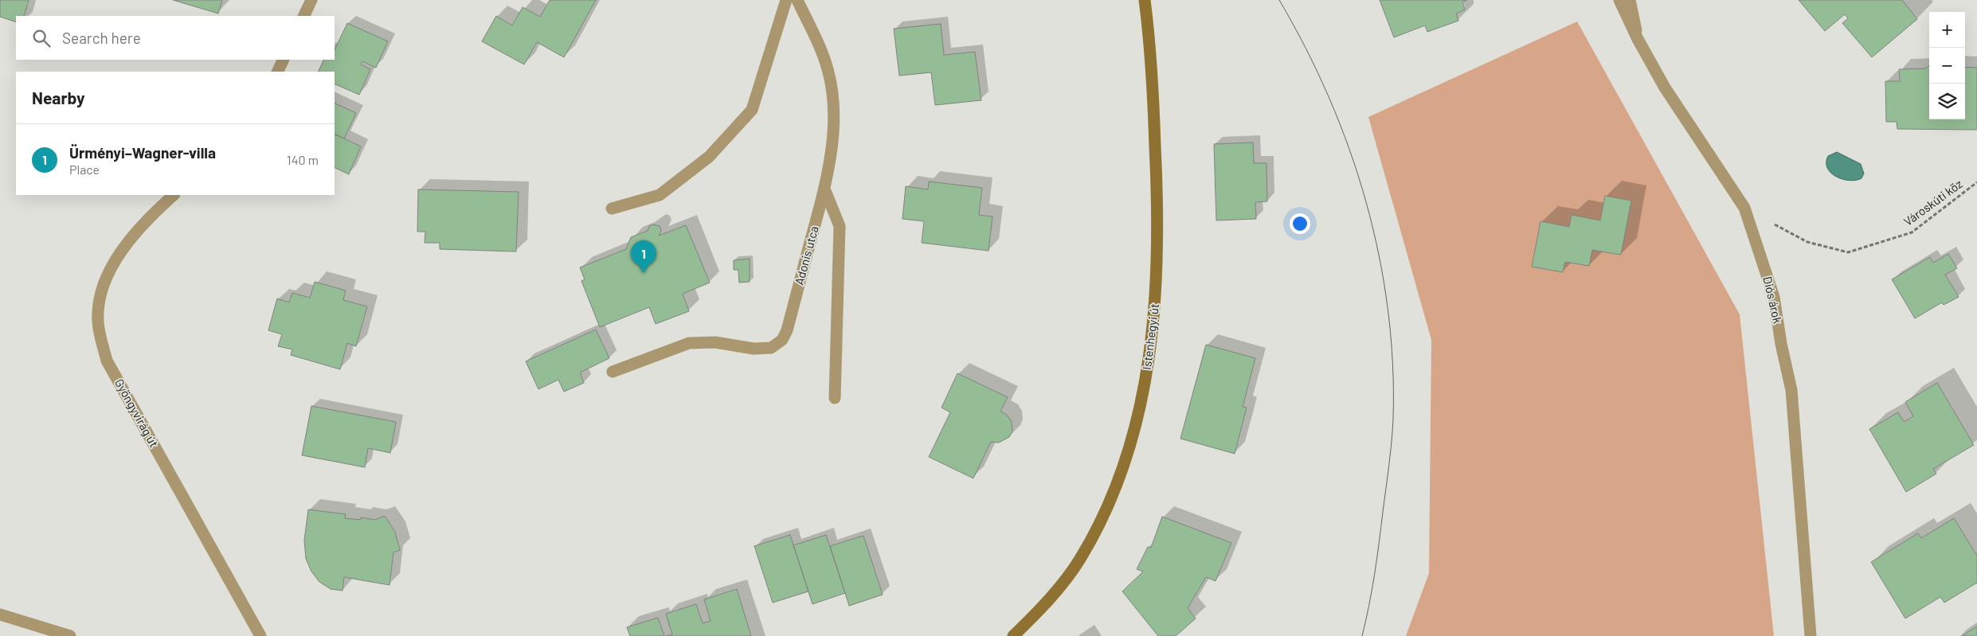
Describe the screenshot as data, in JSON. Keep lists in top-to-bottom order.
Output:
{
  "streets": {
    "street": [
      "Adonis utca",
      "Diós árok",
      "Istenhegyi út",
      "Gyöngyvirág út"
    ],
    "path": ["Városkúti köz"]
  },
  "page": {
    "map_buttons": ["+", "−"],
    "search": "Search here",
    "heading": "Nearby",
    "list": [
      {
        "mark": "1",
        "name": "Ürményi–Wagner-villa",
        "note": "Place",
        "value": "140 m"
      }
    ],
    "pins": "1"
  }
}
